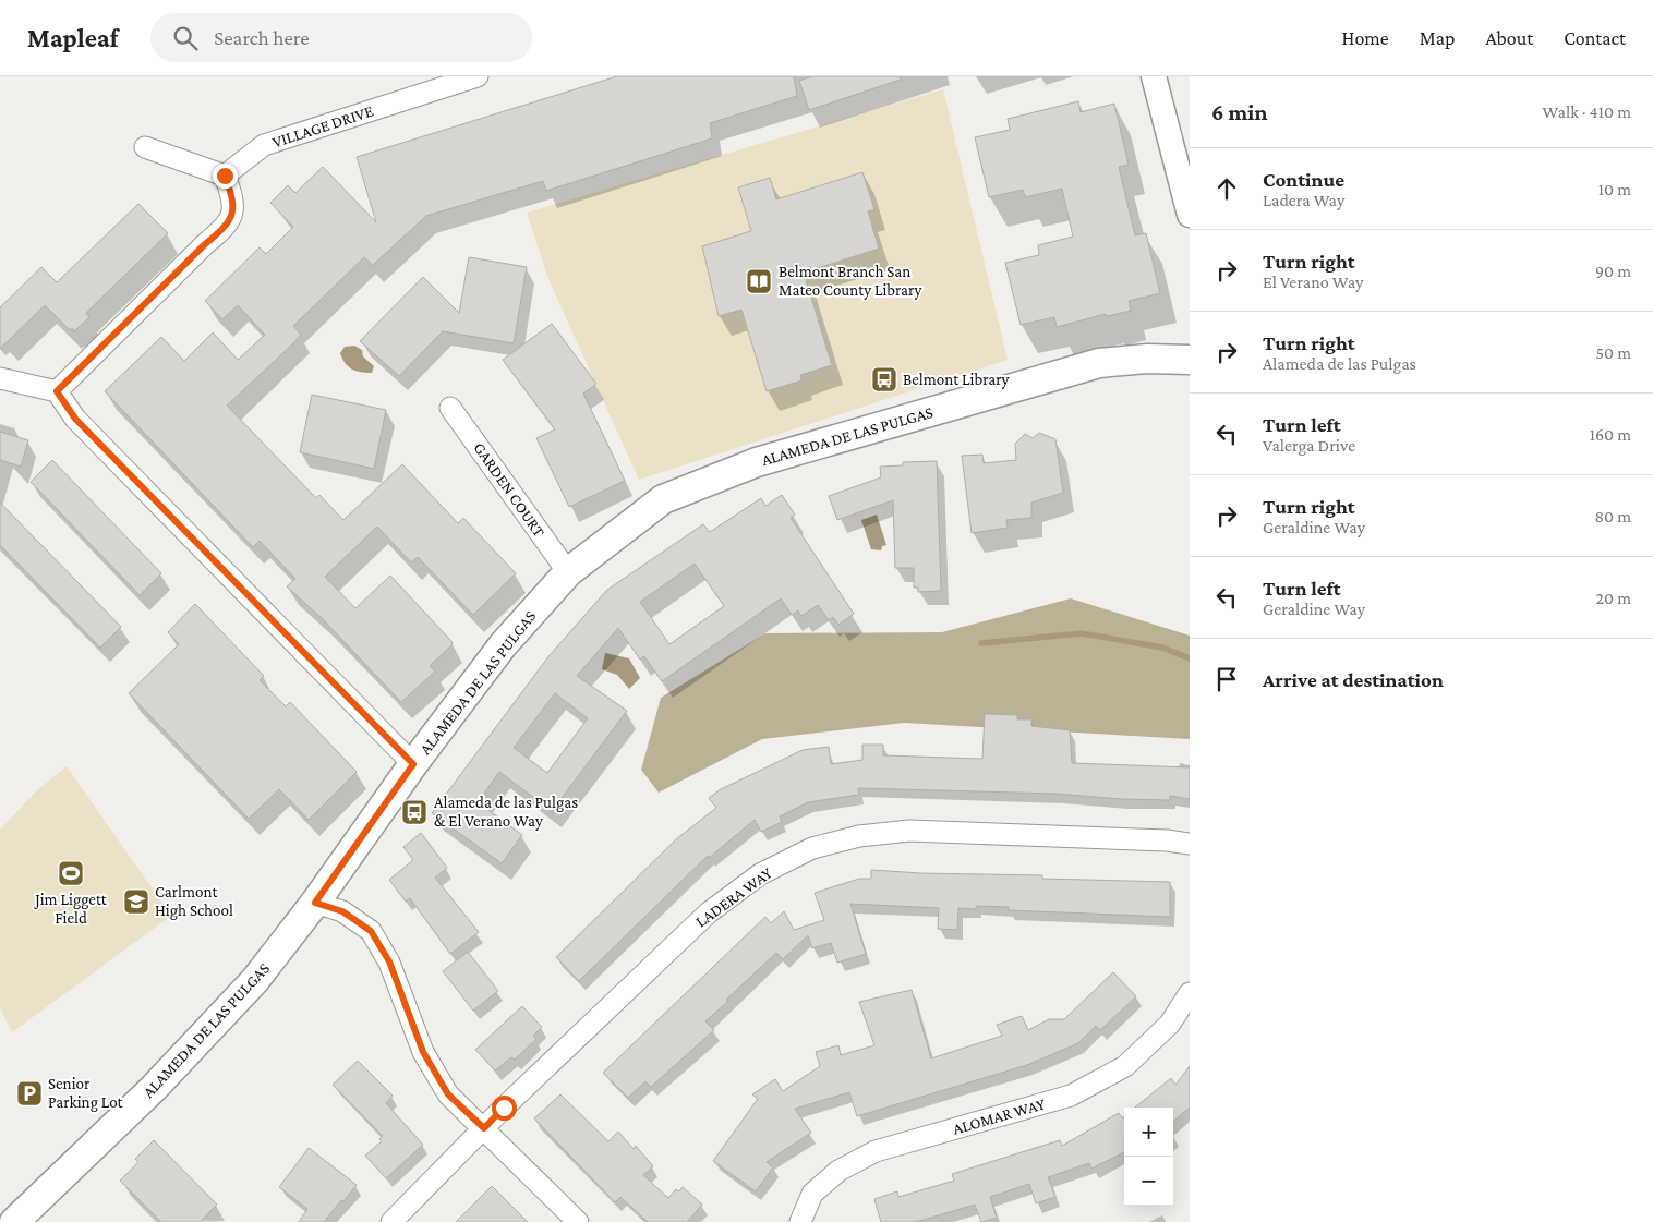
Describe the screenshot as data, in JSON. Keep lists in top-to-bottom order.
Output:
{
  "streets": {
    "main road": ["ALAMEDA DE LAS PULGAS"],
    "street": [
      "VILLAGE DRIVE",
      "GARDEN COURT",
      "LADERA WAY",
      "ALOMAR WAY"
    ]
  },
  "crossings": [
    ["ALAMEDA DE LAS PULGAS", "GARDEN COURT"]
  ],
  "places": {
    "library": ["Belmont Branch San Mateo County Library"],
    "bus stop": ["Belmont Library", "Alameda de las Pulgas & El Verano Way"],
    "sports": ["Jim Liggett Field"],
    "school or university": ["Carlmont High School"],
    "parking": ["Senior Parking Lot"]
  },
  "page": {
    "header": "Mapleaf",
    "search": "Search here",
    "nav": [
      "Home",
      "Map",
      "About",
      "Contact"
    ],
    "heading": ["6 min", "Walk · 410 m"],
    "list": [
      ["Continue", "Ladera Way", "10 m"],
      ["Turn right", "El Verano Way", "90 m"],
      ["Turn right", "Alameda de las Pulgas", "50 m"],
      ["Turn left", "Valerga Drive", "160 m"],
      ["Turn right", "Geraldine Way", "80 m"],
      ["Turn left", "Geraldine Way", "20 m"],
      "Arrive at destination"
    ],
    "map_buttons": ["+", "−"]
  }
}
